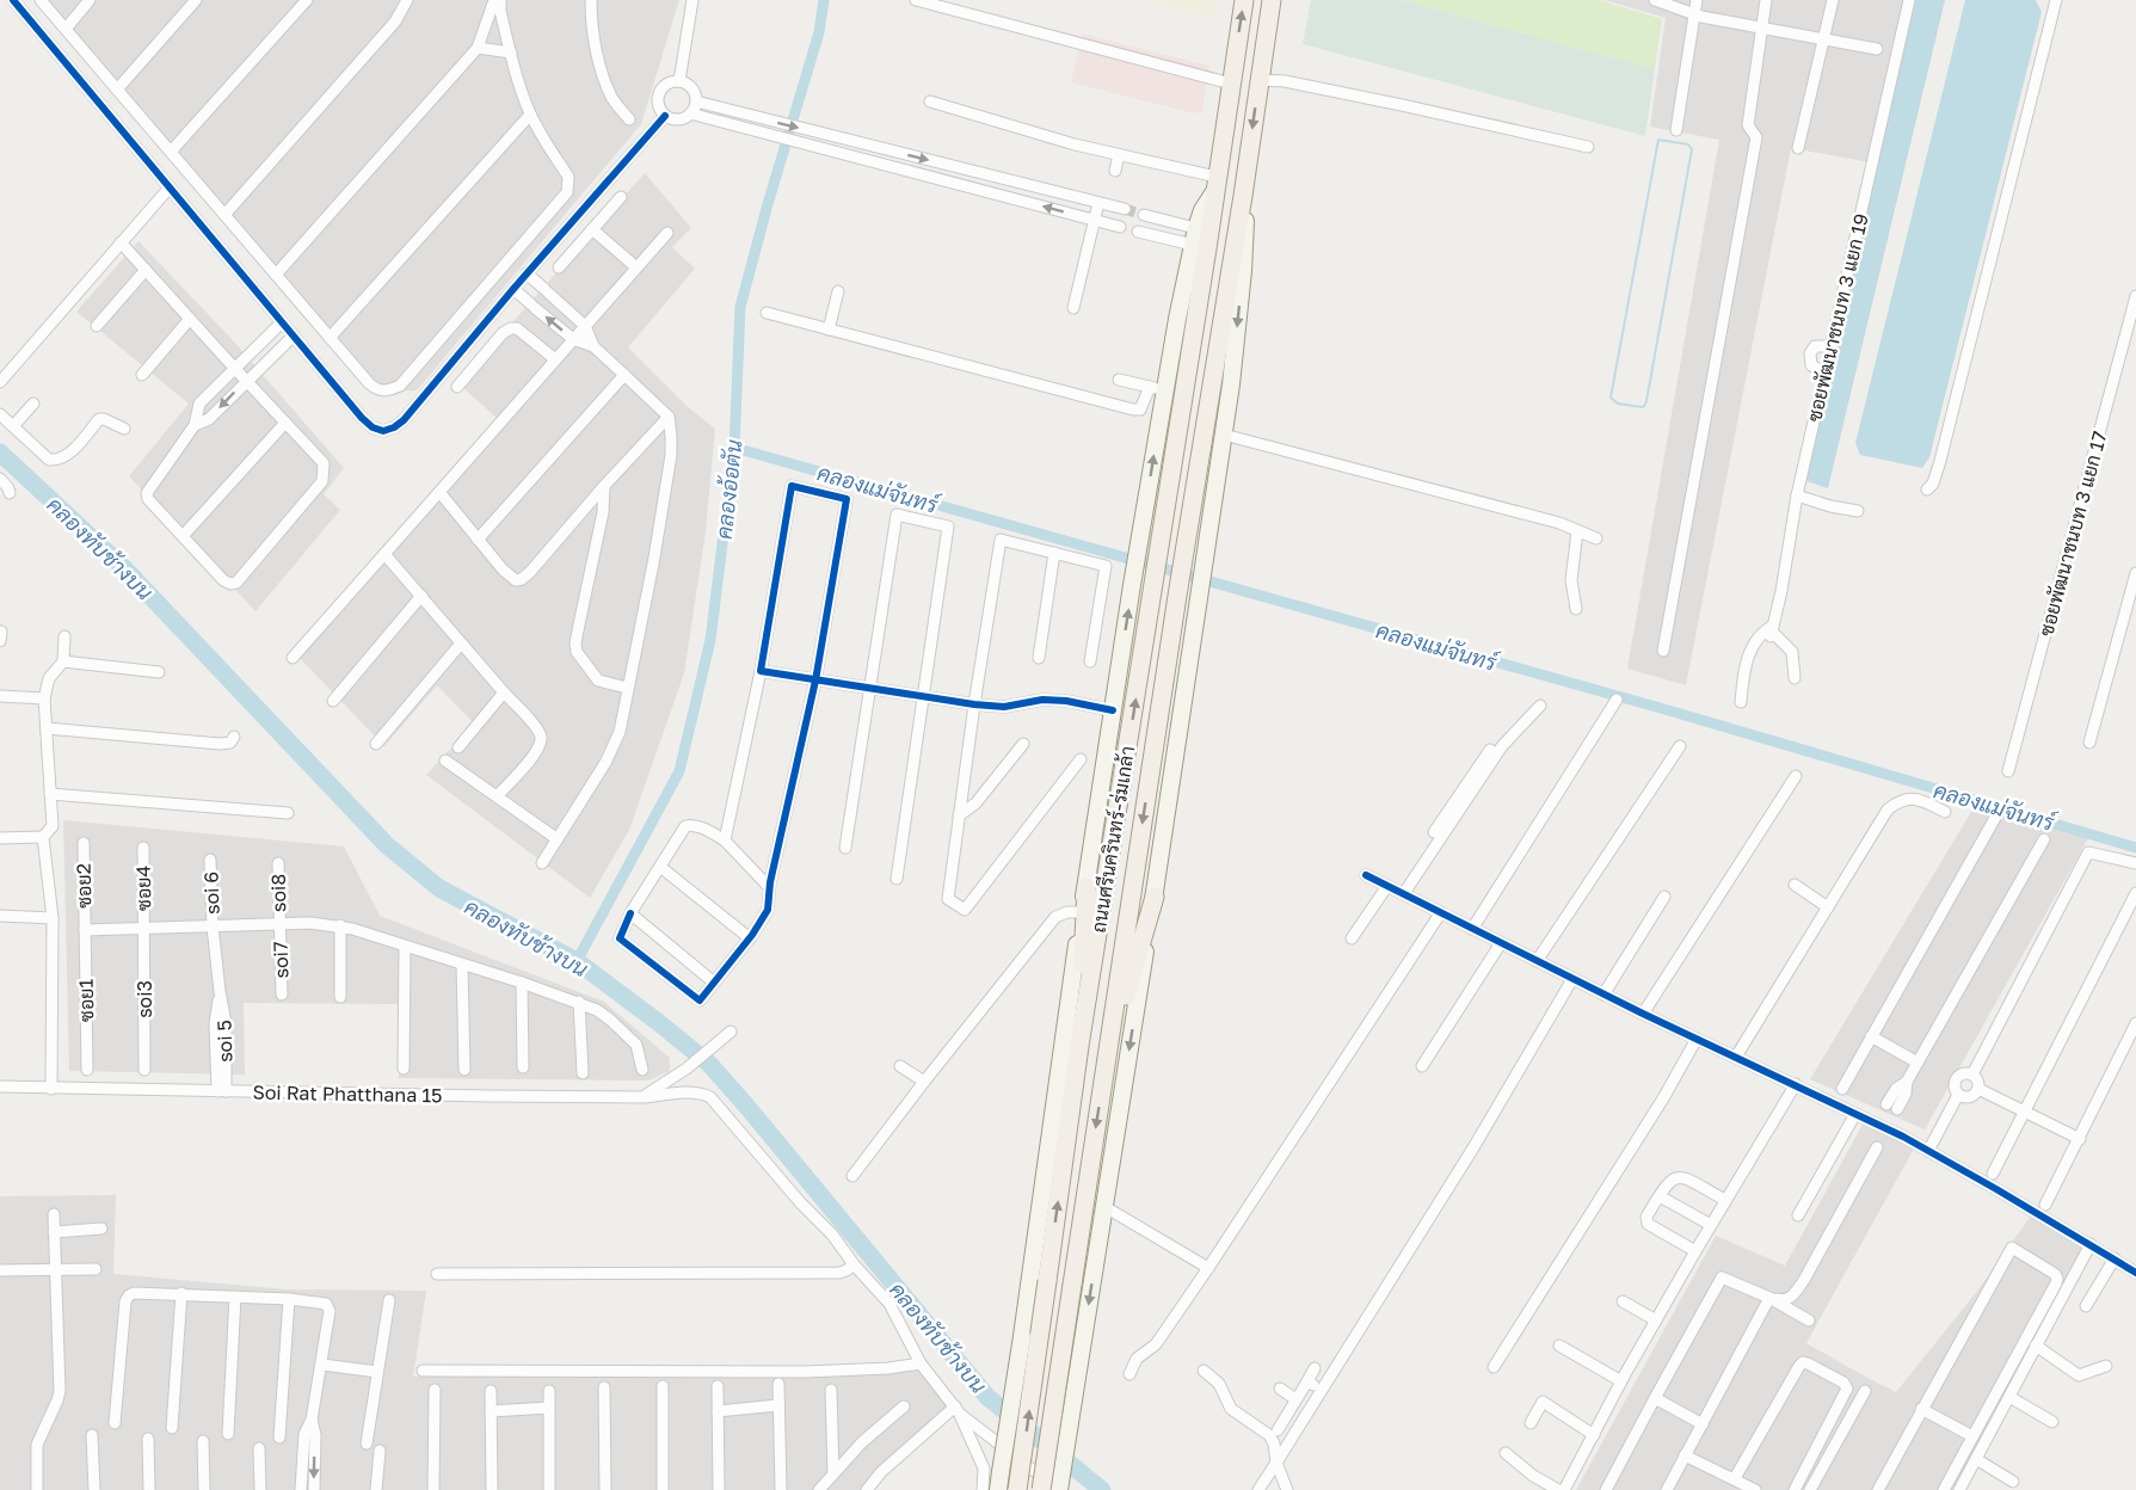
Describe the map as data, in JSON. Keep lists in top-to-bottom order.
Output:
{
  "streets": {
    "main road": ["ถนนศรีนครินทร์-ร่มเกล้า"],
    "street": [
      "ซอยพัฒนาชนบท 3 แยก 19",
      "ซอยพัฒนาชนบท 3 แยก 17",
      "ซอย2",
      "ซอย4",
      "soi 6",
      "soi8",
      "soi7",
      "soi3",
      "ซอย1",
      "soi 5",
      "Soi Rat Phatthana 15"
    ]
  },
  "crossings": [
    ["ซอย2", "ซอย1"],
    ["ซอย4", "soi3"],
    ["soi 6", "soi 5"],
    ["soi8", "soi7"],
    ["soi 5", "Soi Rat Phatthana 15"]
  ],
  "water": ["คลองแม่จันทร์", "คลองอ้อตัน", "คลองทับช้างบน"]
}
